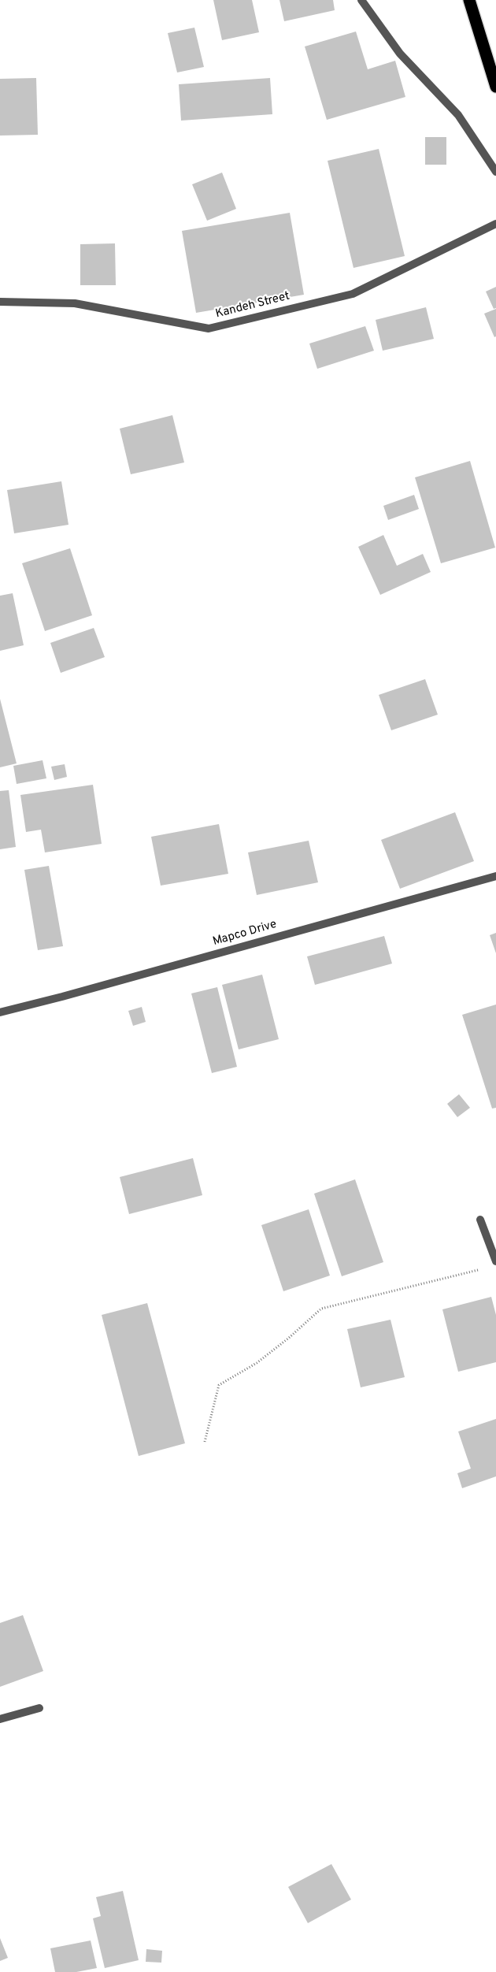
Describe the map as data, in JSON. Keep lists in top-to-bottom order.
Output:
{
  "streets": {
    "street": ["Kandeh Street", "Mapco Drive"]
  }
}
